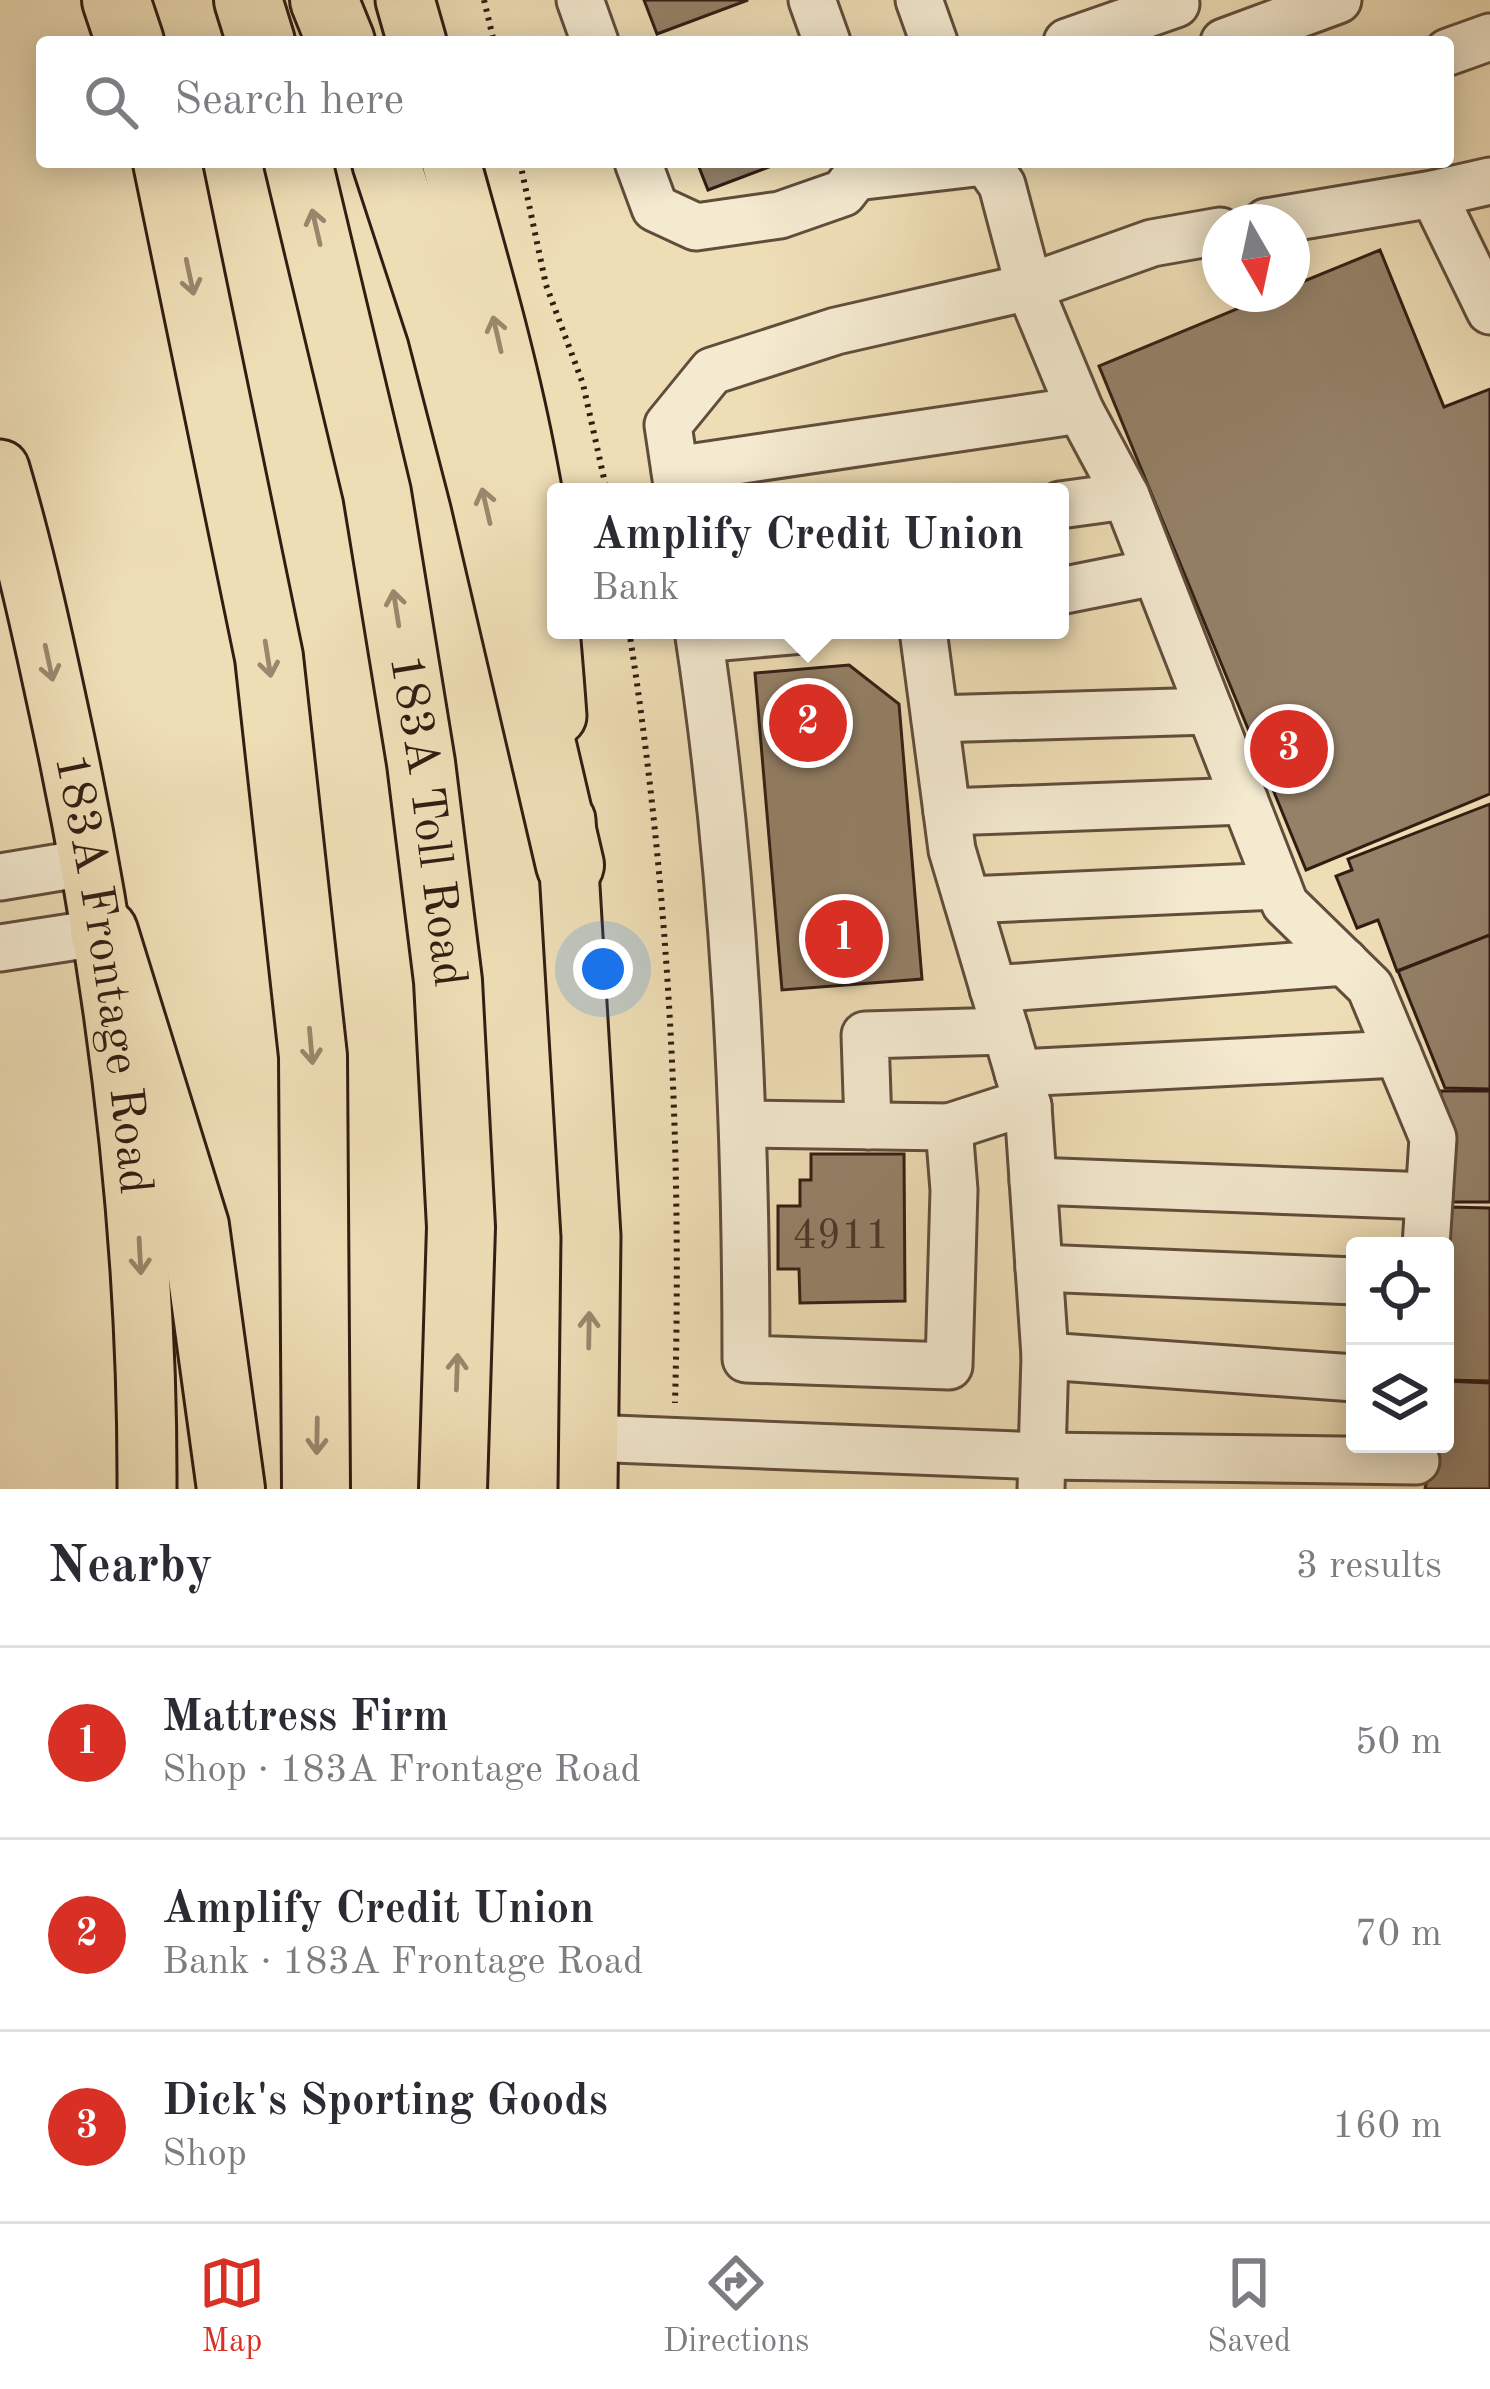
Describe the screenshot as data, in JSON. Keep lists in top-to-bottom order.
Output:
{
  "streets": {
    "highway": ["183A Toll Road"],
    "main road": ["183A Frontage Road"]
  },
  "house_numbers": ["4911"],
  "north": "bottom",
  "page": {
    "search": "Search here",
    "popup": ["Amplify Credit Union", "Bank"],
    "pins": ["2", "3", "1"],
    "heading": ["Nearby", "3 results"],
    "list": [
      {
        "mark": "1",
        "name": "Mattress Firm",
        "note": "Shop · 183A Frontage Road",
        "value": "50 m"
      },
      {
        "mark": "2",
        "name": "Amplify Credit Union",
        "note": "Bank · 183A Frontage Road",
        "value": "70 m"
      },
      {
        "mark": "3",
        "name": "Dick's Sporting Goods",
        "note": "Shop",
        "value": "160 m"
      }
    ],
    "nav": ["Map", "Directions", "Saved"]
  }
}
